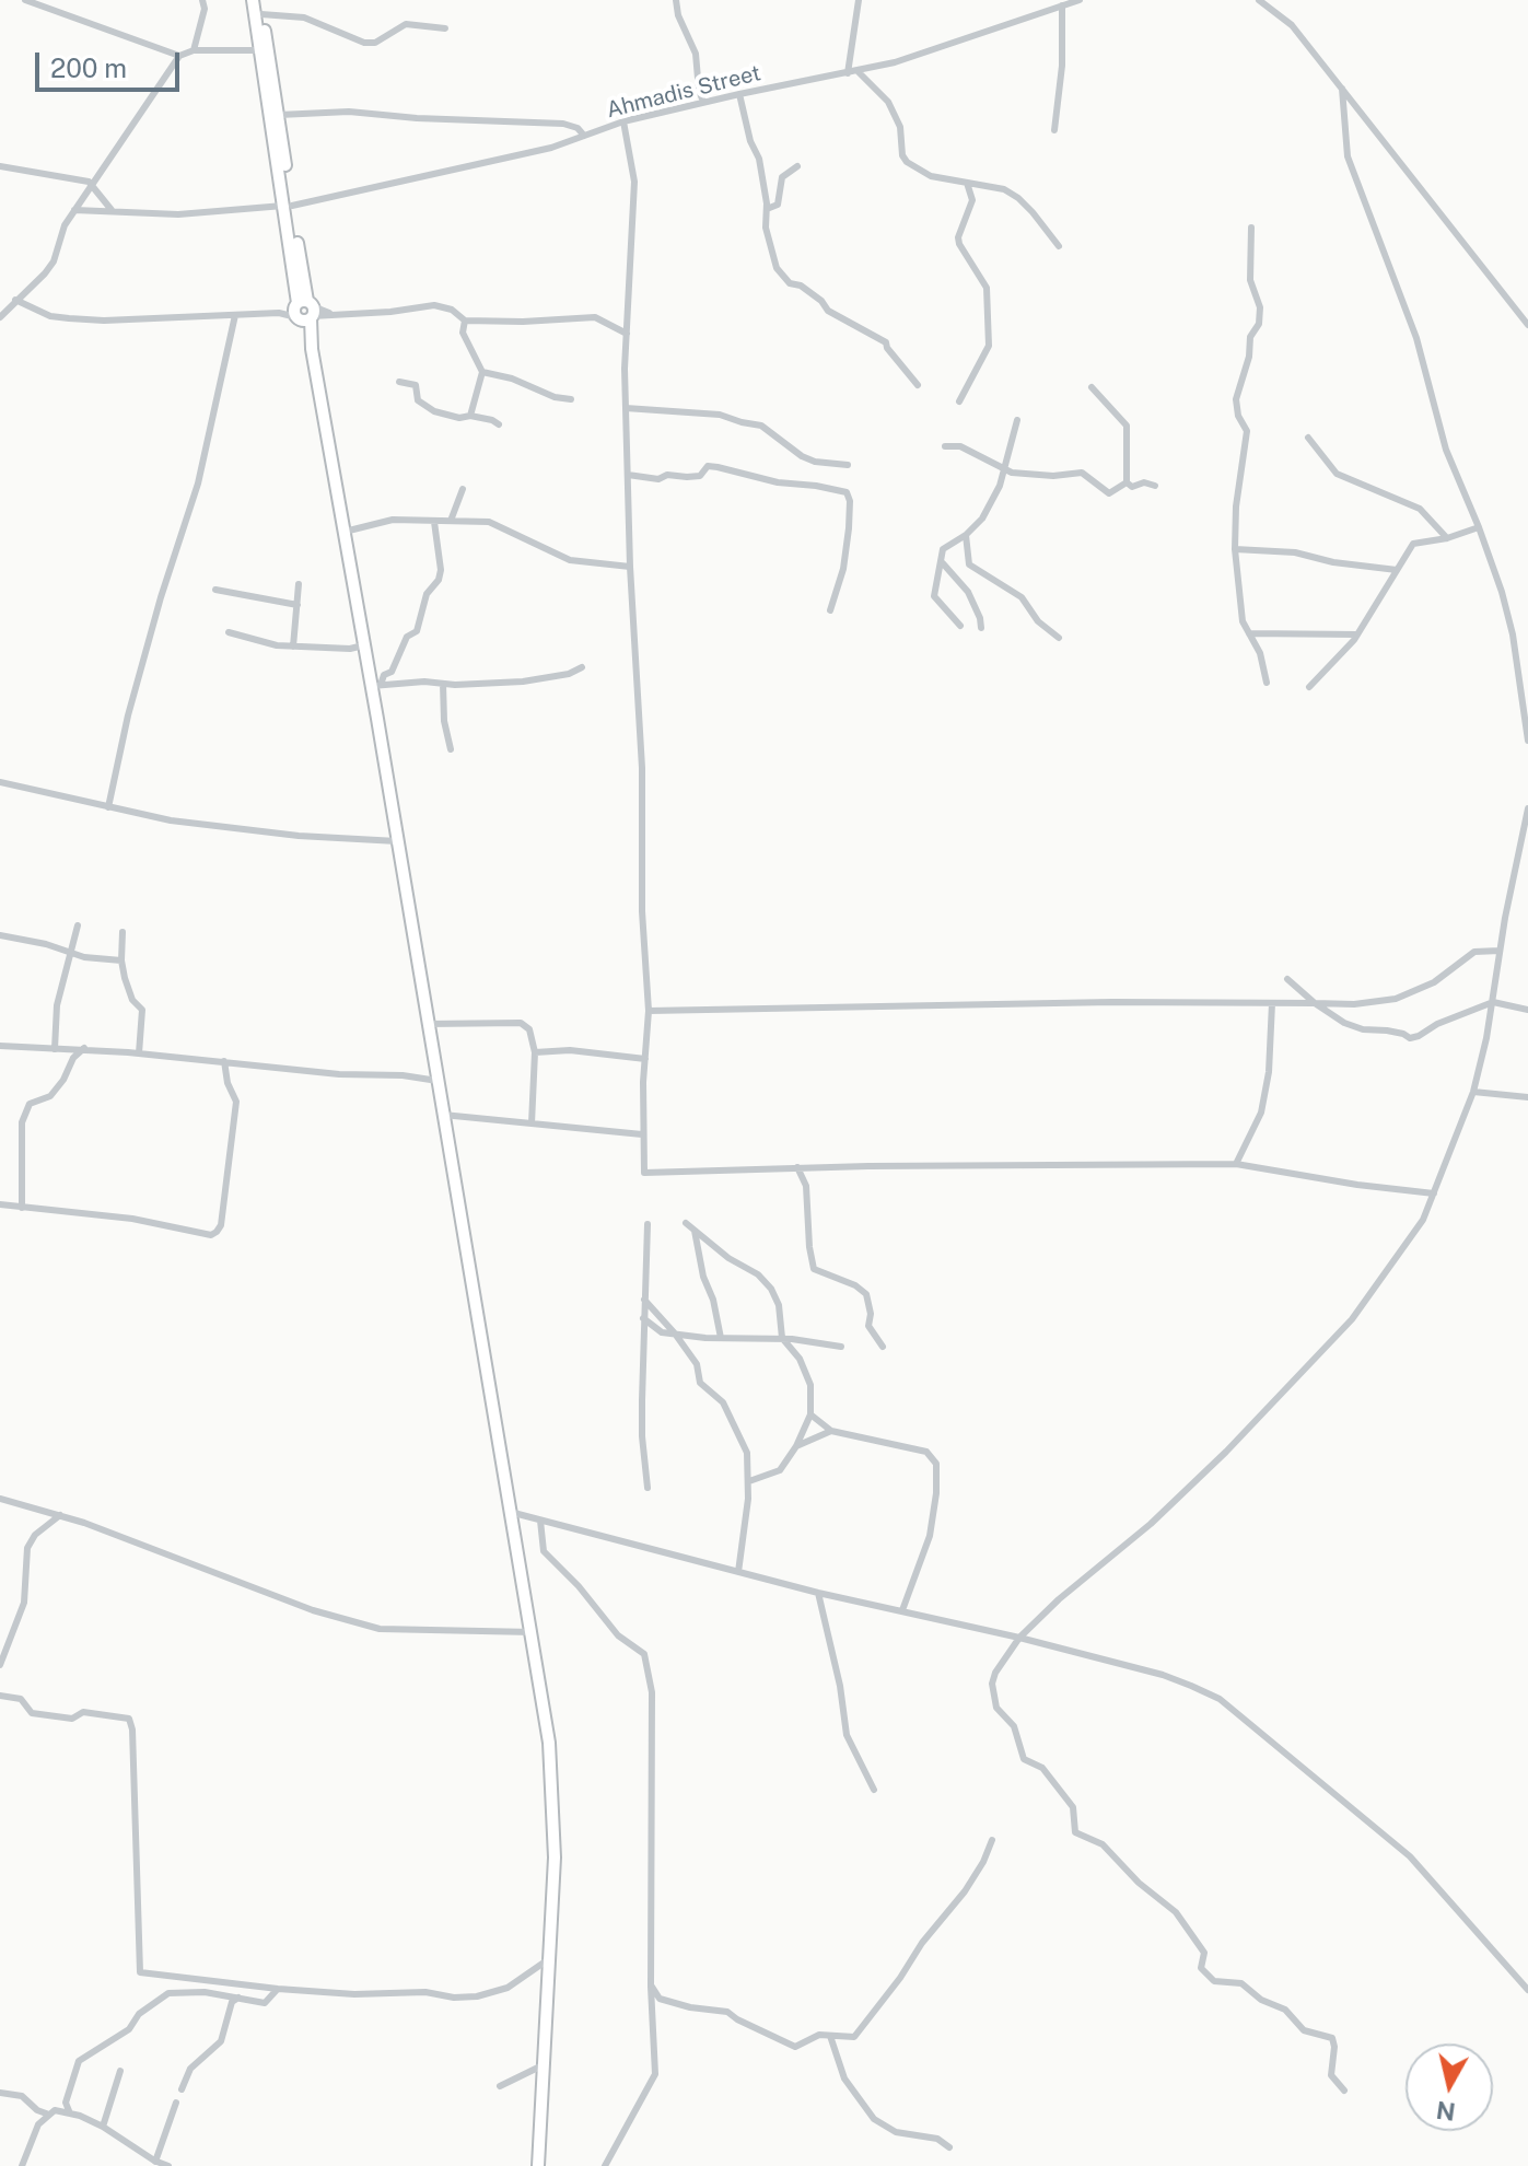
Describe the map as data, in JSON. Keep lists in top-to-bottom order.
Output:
{
  "streets": {
    "street": ["Ahmadis Street"]
  },
  "scale_bar": "200 m",
  "north": "bottom"
}
